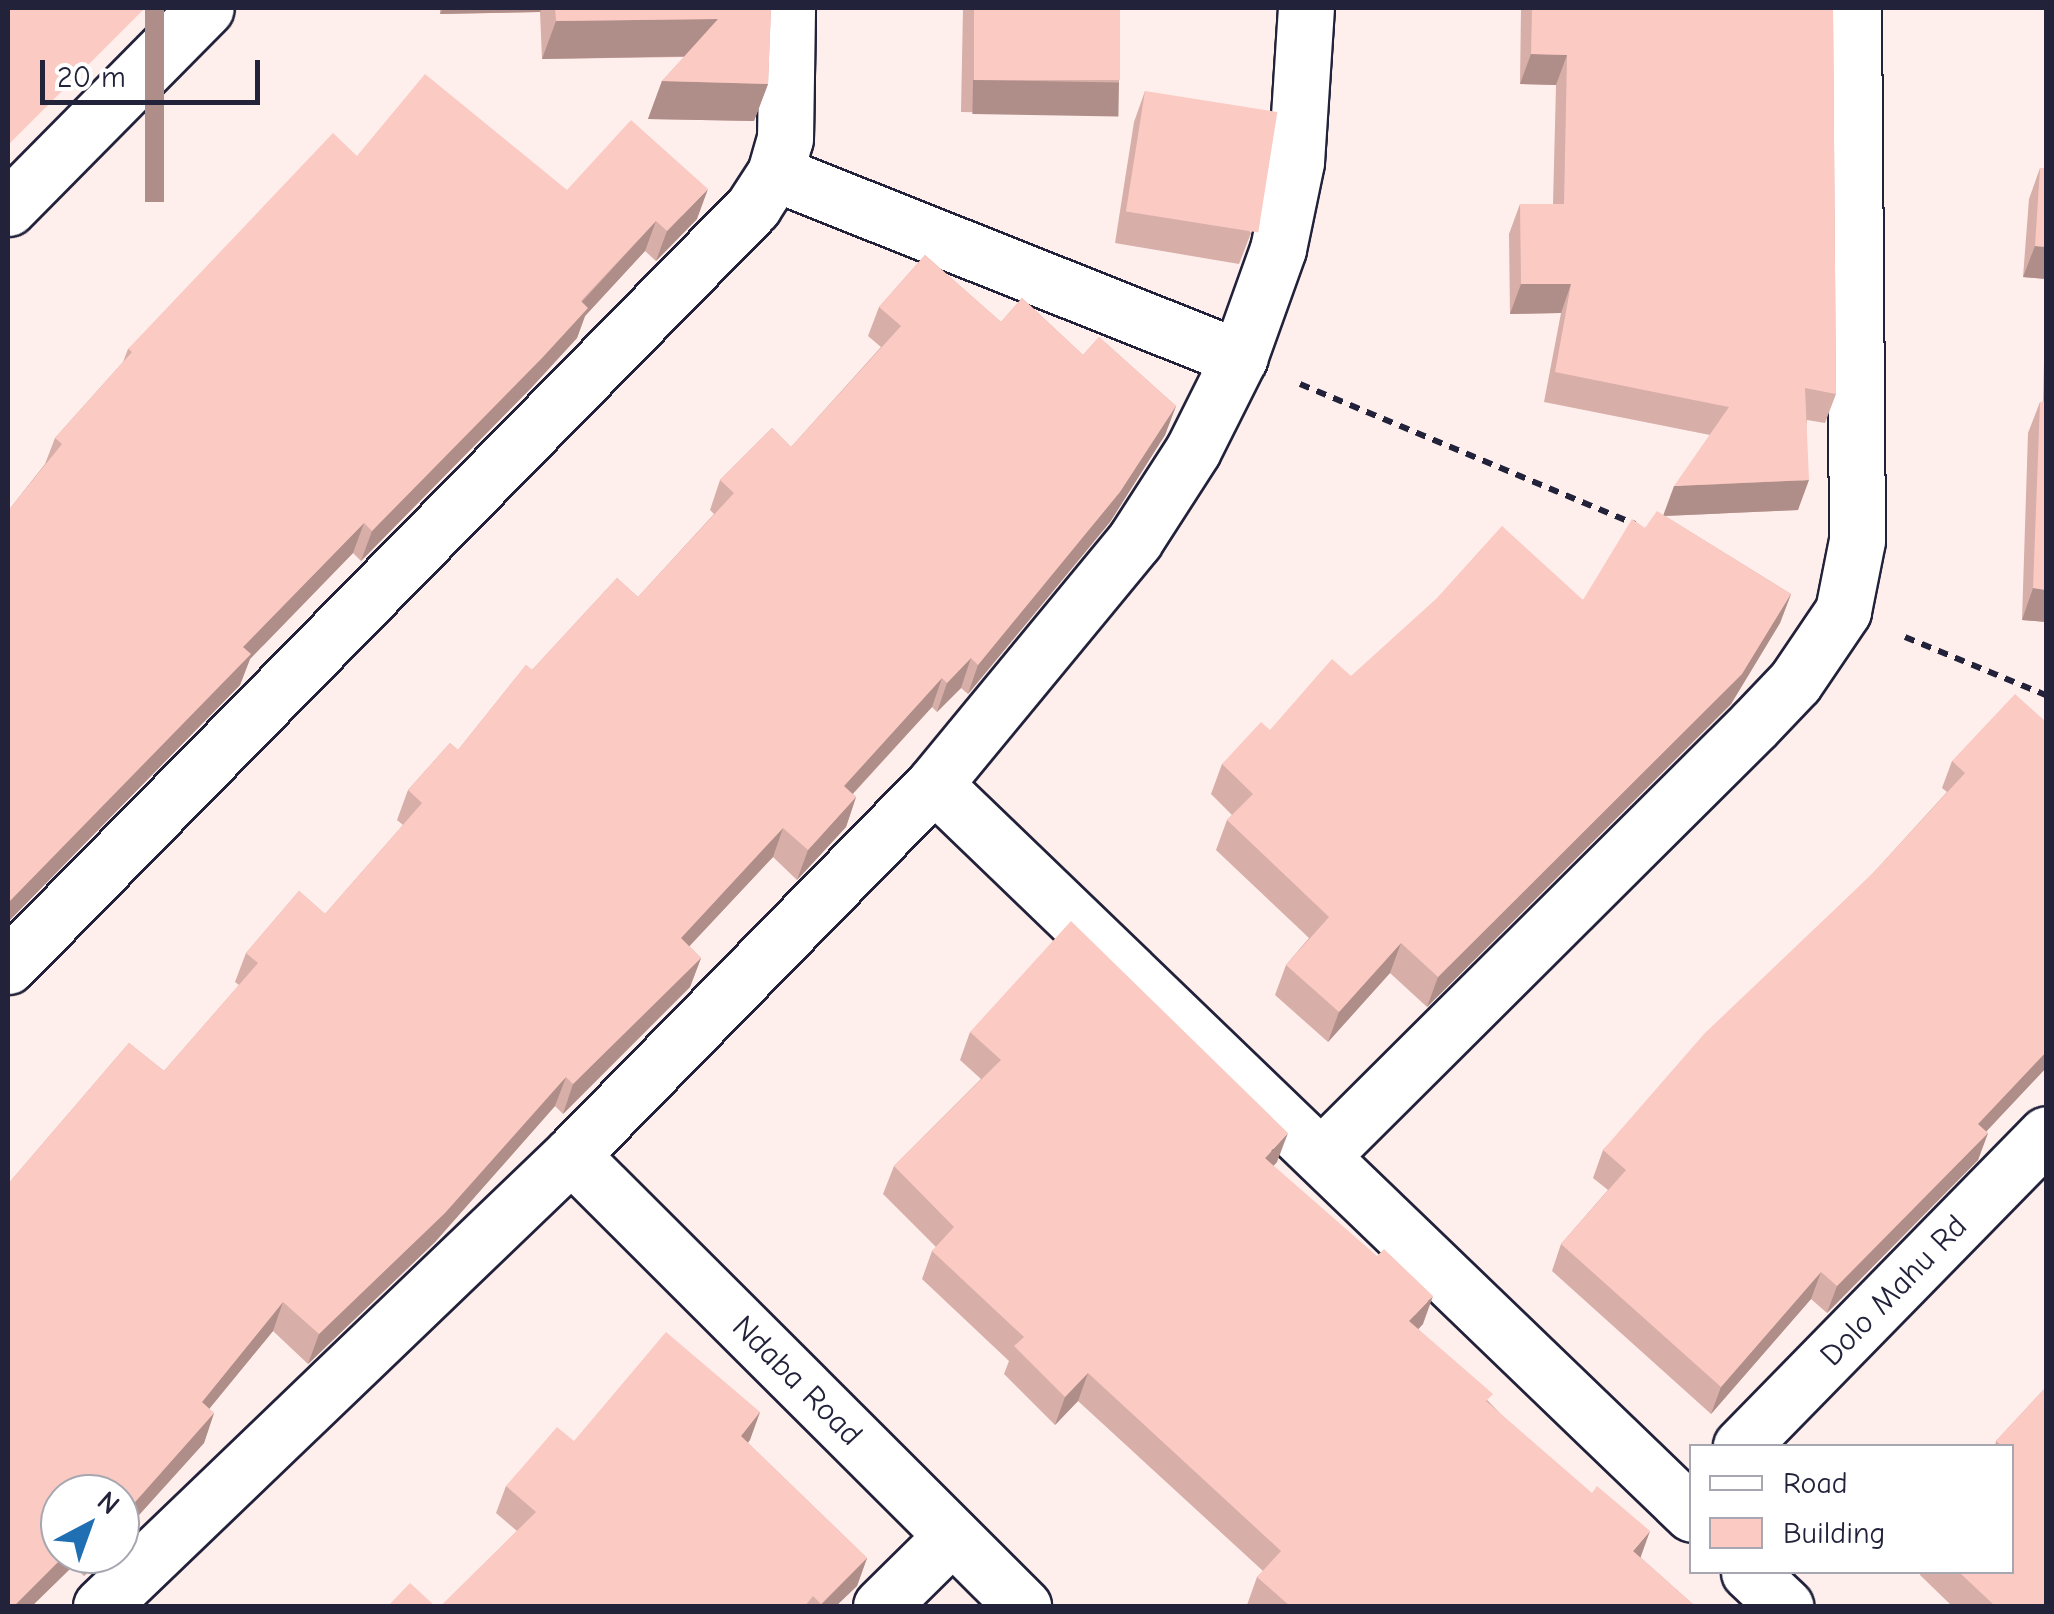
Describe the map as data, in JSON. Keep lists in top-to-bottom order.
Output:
{
  "streets": {
    "street": ["Dolo Mahu Rd", "Ndaba Road"]
  },
  "legend": ["Road", "Building"],
  "scale_bar": "20 m",
  "north": "top right"
}
